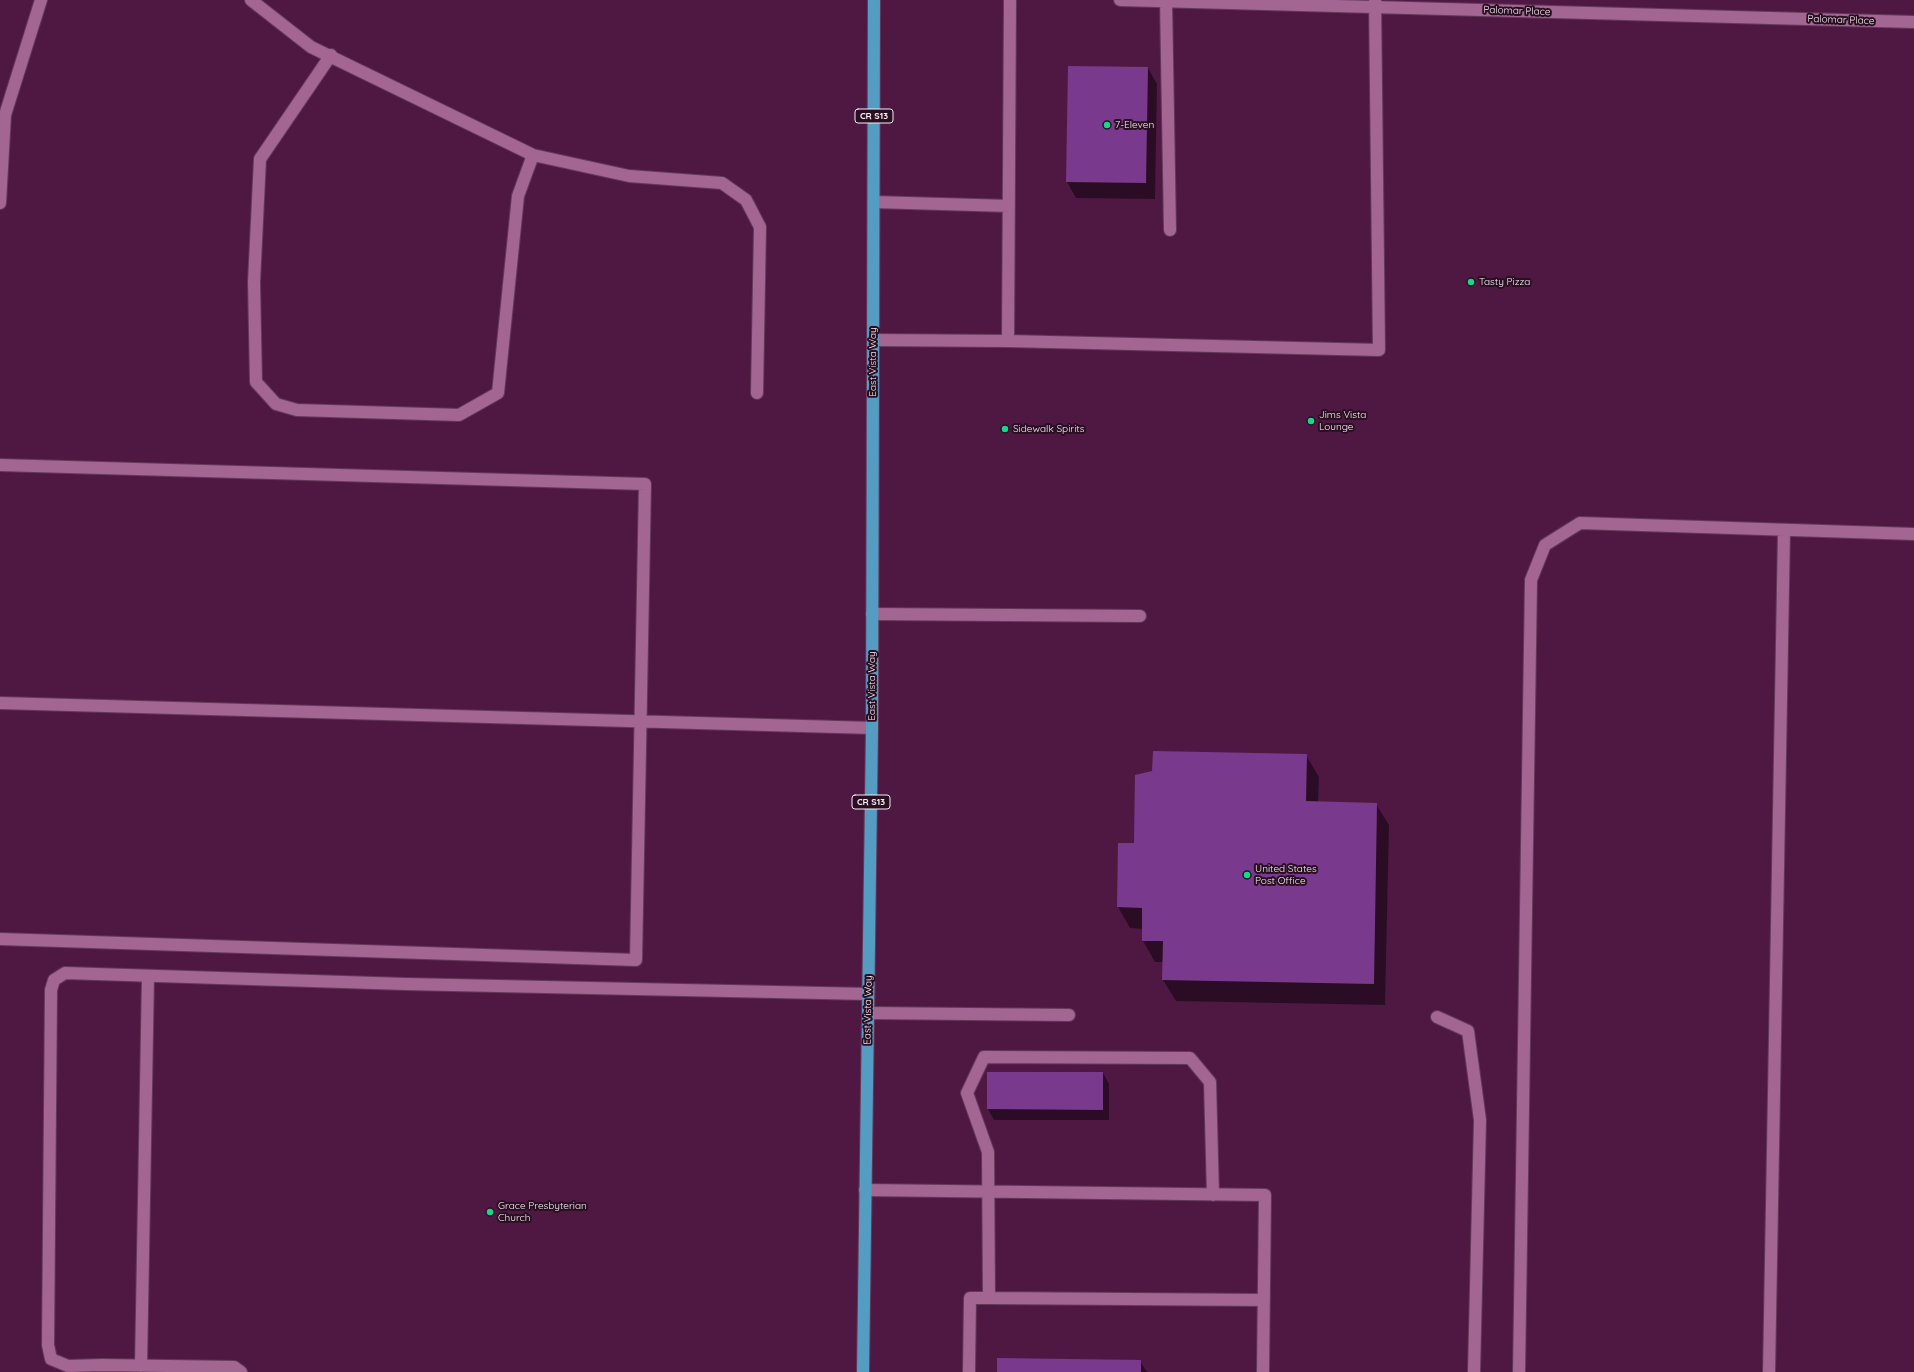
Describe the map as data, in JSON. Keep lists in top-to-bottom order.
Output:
{
  "streets": {
    "main road": ["CR S13", "East Vista Way"],
    "street": ["Palomar Place"]
  },
  "places": [
    "7-Eleven",
    "Tasty Pizza",
    "Jims Vista Lounge",
    "Sidewalk Spirits",
    "United States Post Office",
    "Grace Presbyterian Church"
  ]
}
